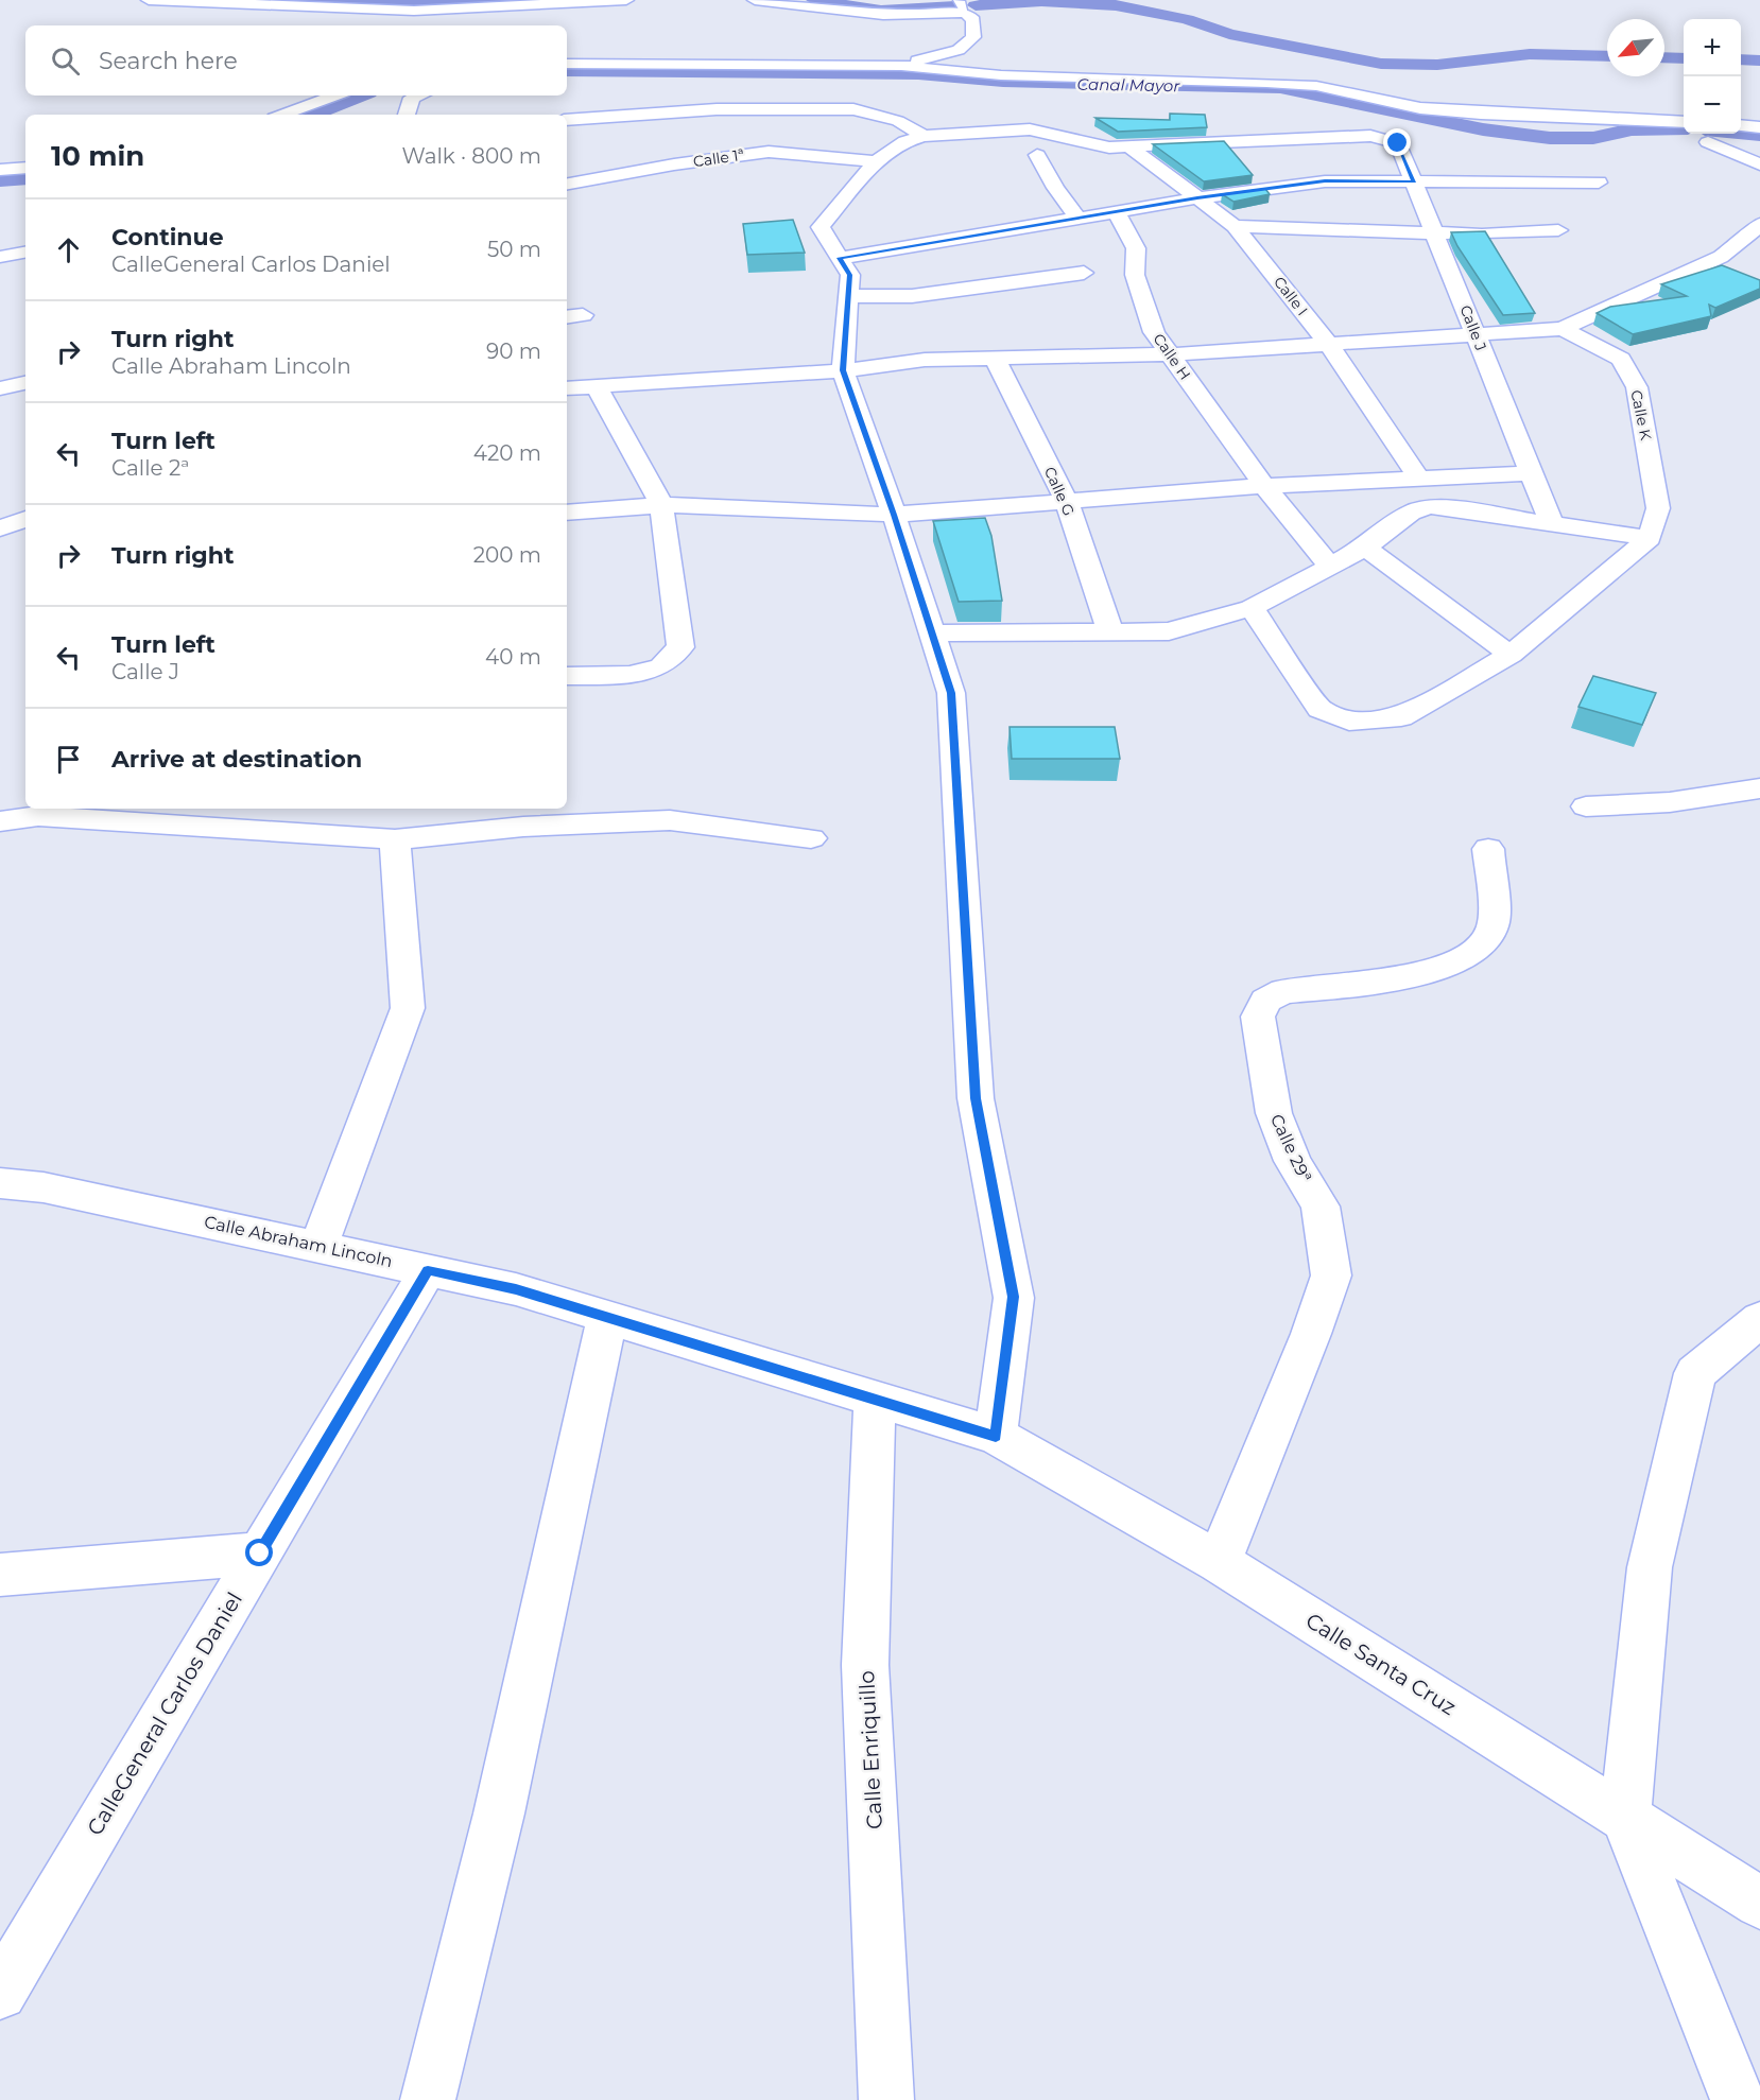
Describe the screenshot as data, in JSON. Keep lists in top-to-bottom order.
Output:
{
  "streets": {
    "street": [
      "Calle 1ª",
      "Calle I",
      "Calle J",
      "Calle H",
      "Calle K",
      "Calle G",
      "Calle 29ª",
      "Calle Abraham Lincoln",
      "Calle Santa Cruz",
      "CalleGeneral Carlos Daniel",
      "Calle Enriquillo"
    ]
  },
  "crossings": [
    ["Calle I", "Calle J"],
    ["Calle 29ª", "Calle Santa Cruz"],
    ["Calle Abraham Lincoln", "Calle Santa Cruz"],
    ["Calle Abraham Lincoln", "CalleGeneral Carlos Daniel"],
    ["Calle Abraham Lincoln", "Calle Enriquillo"]
  ],
  "water": ["Canal Mayor"],
  "north": "bottom left",
  "page": {
    "map_buttons": ["+", "−"],
    "search": "Search here",
    "heading": ["10 min", "Walk · 800 m"],
    "list": [
      ["Continue", "CalleGeneral Carlos Daniel", "50 m"],
      ["Turn right", "Calle Abraham Lincoln", "90 m"],
      ["Turn left", "Calle 2ª", "420 m"],
      ["Turn right", "200 m"],
      ["Turn left", "Calle J", "40 m"],
      "Arrive at destination"
    ]
  }
}
